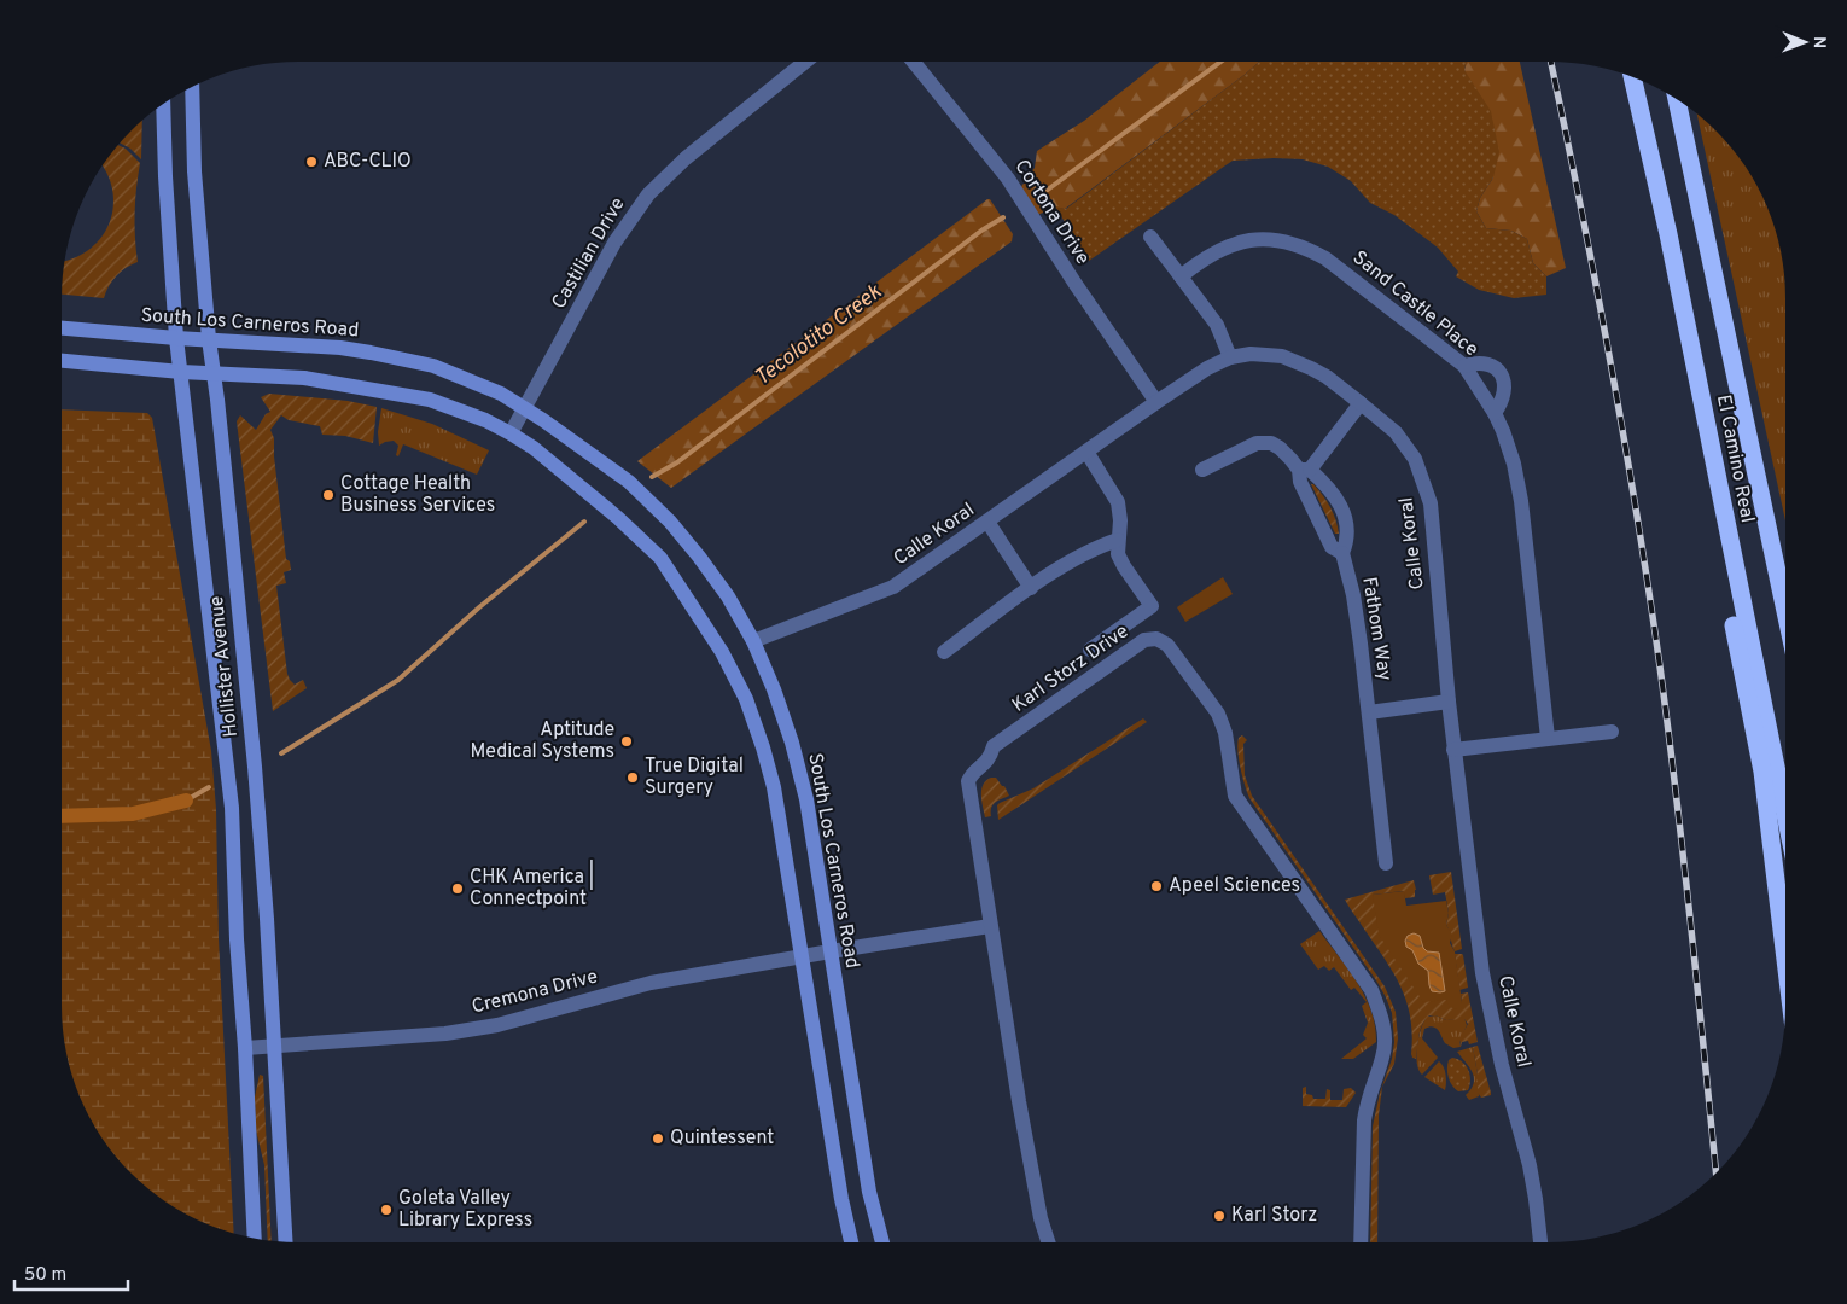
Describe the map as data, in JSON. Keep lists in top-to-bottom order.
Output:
{
  "streets": {
    "highway": ["El Camino Real"],
    "main road": ["South Los Carneros Road", "Hollister Avenue"],
    "street": [
      "Cortona Drive",
      "Castilian Drive",
      "Sand Castle Place",
      "Calle Koral",
      "Fathom Way",
      "Karl Storz Drive",
      "Cremona Drive"
    ]
  },
  "crossings": [
    ["Cortona Drive", "Calle Koral"],
    ["Castilian Drive", "South Los Carneros Road"],
    ["South Los Carneros Road", "Calle Koral"],
    ["South Los Carneros Road", "Hollister Avenue"],
    ["South Los Carneros Road", "Cremona Drive"],
    ["Calle Koral", "Fathom Way"],
    ["Hollister Avenue", "Cremona Drive"],
    ["Karl Storz Drive", "Cremona Drive"]
  ],
  "water": ["Tecolotito Creek"],
  "places": [
    "ABC-CLIO",
    "Cottage Health Business Services",
    "Aptitude Medical Systems",
    "True Digital Surgery",
    "Apeel Sciences",
    "CHK America | Connectpoint",
    "Quintessent",
    "Goleta Valley Library Express",
    "Karl Storz"
  ],
  "scale_bar": "50 m",
  "north": "right"
}
